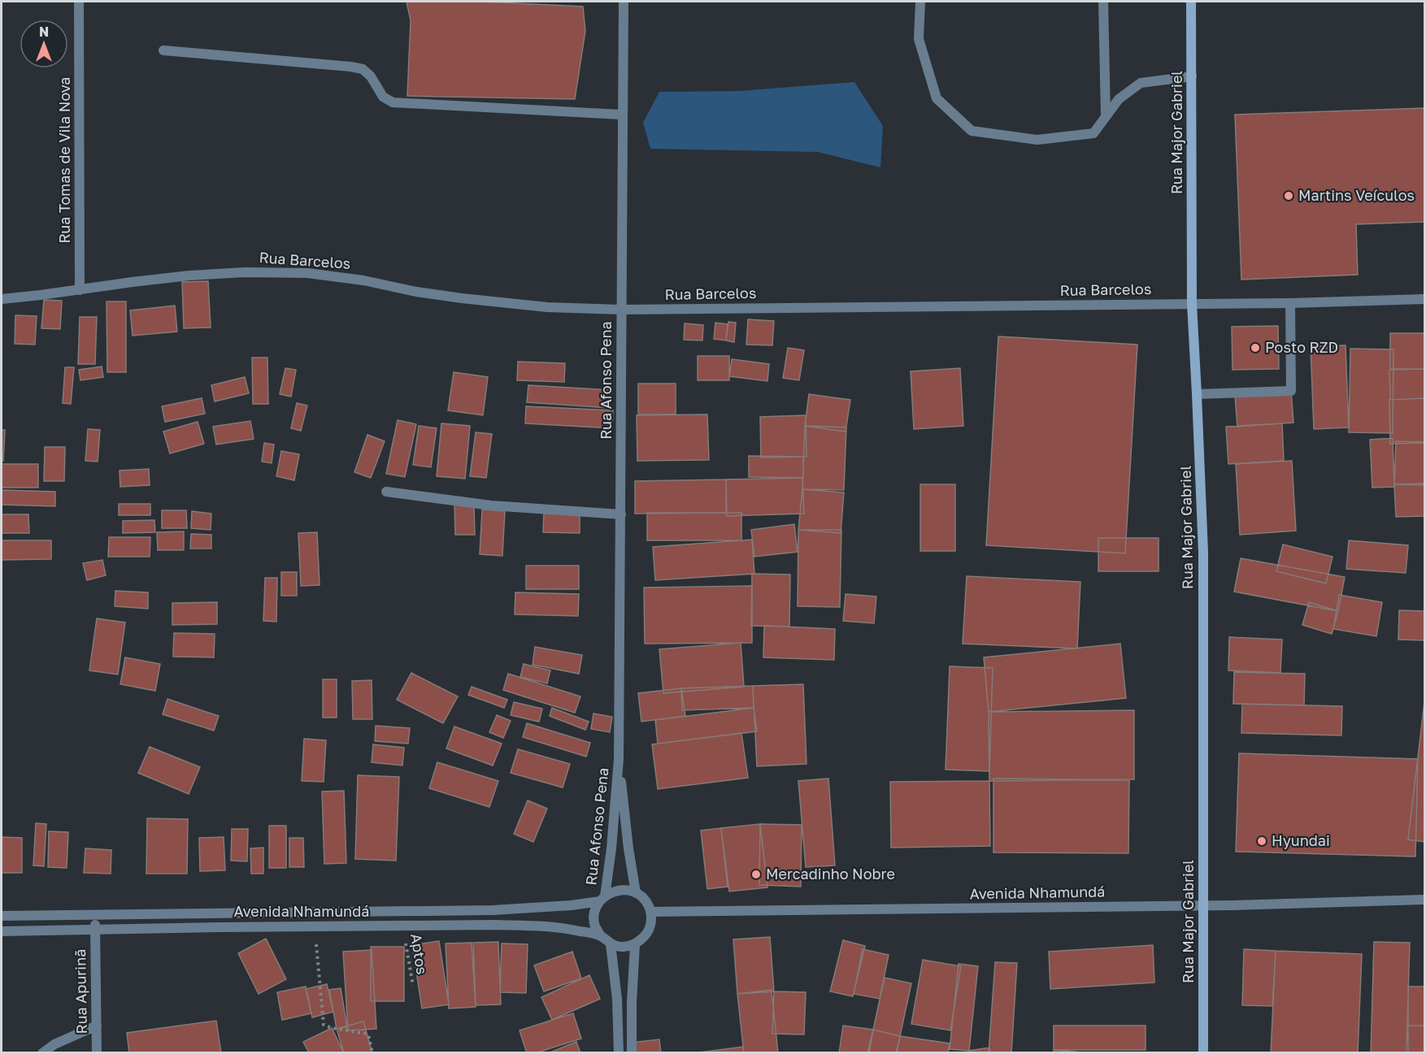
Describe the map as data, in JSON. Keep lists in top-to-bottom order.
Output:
{
  "streets": {
    "main road": ["Rua Major Gabriel"],
    "street": [
      "Rua Tomas de Vila Nova",
      "Rua Barcelos",
      "Rua Afonso Pena",
      "Avenida Nhamundá",
      "Rua Apurinã"
    ],
    "path": ["Aptos"]
  },
  "crossings": [
    ["Rua Major Gabriel", "Rua Barcelos"],
    ["Rua Major Gabriel", "Avenida Nhamundá"],
    ["Rua Tomas de Vila Nova", "Rua Barcelos"],
    ["Rua Barcelos", "Rua Afonso Pena"],
    ["Rua Afonso Pena", "Avenida Nhamundá"],
    ["Avenida Nhamundá", "Aptos"],
    ["Avenida Nhamundá", "Rua Apurinã"]
  ],
  "places": [
    "Martins Veículos",
    "Posto RZD",
    "Hyundai",
    "Mercadinho Nobre"
  ],
  "north": "top"
}
